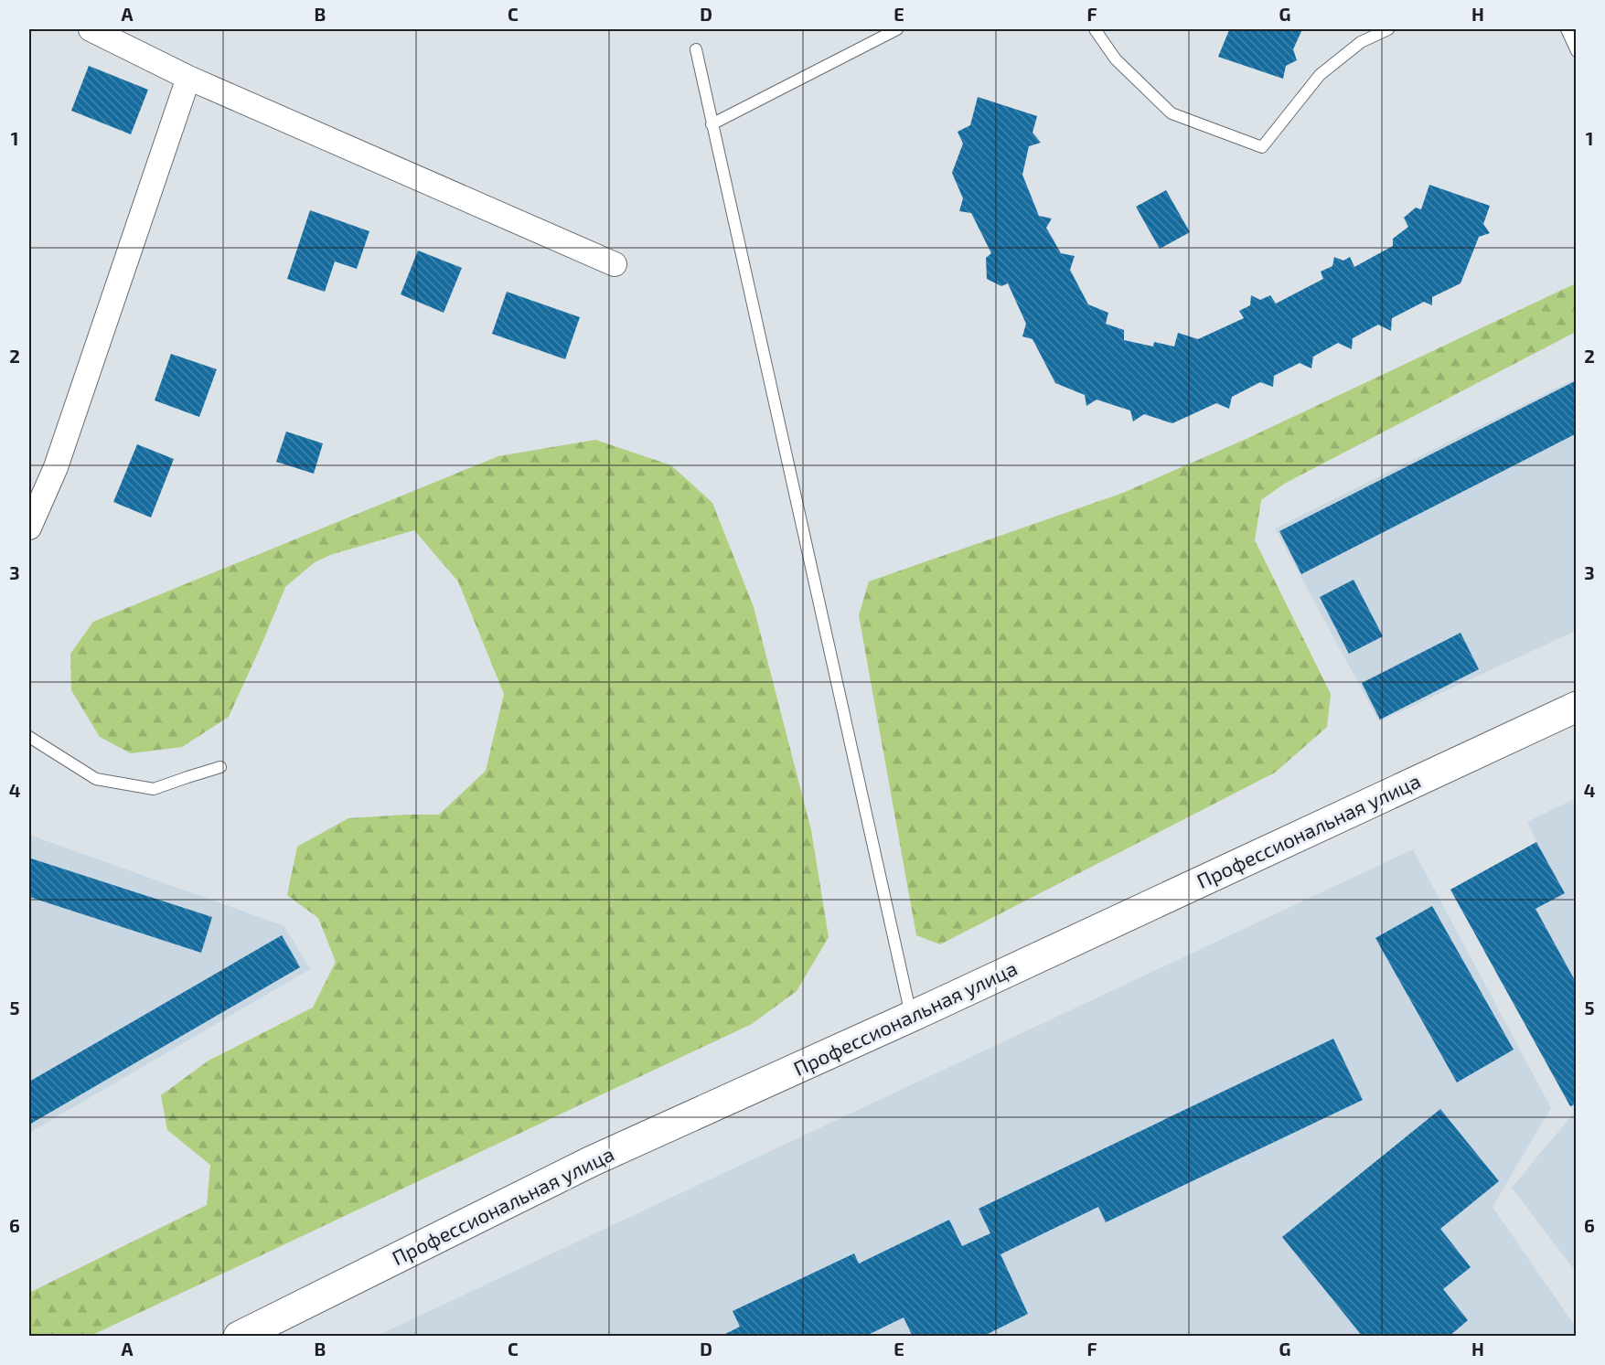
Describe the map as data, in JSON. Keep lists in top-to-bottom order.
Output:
{
  "streets": {
    "main road": ["Профессиональная улица"]
  },
  "grid": {
    "columns": [
      "A",
      "B",
      "C",
      "D",
      "E",
      "F",
      "G",
      "H"
    ],
    "rows": [
      "1",
      "2",
      "3",
      "4",
      "5",
      "6"
    ]
  }
}
